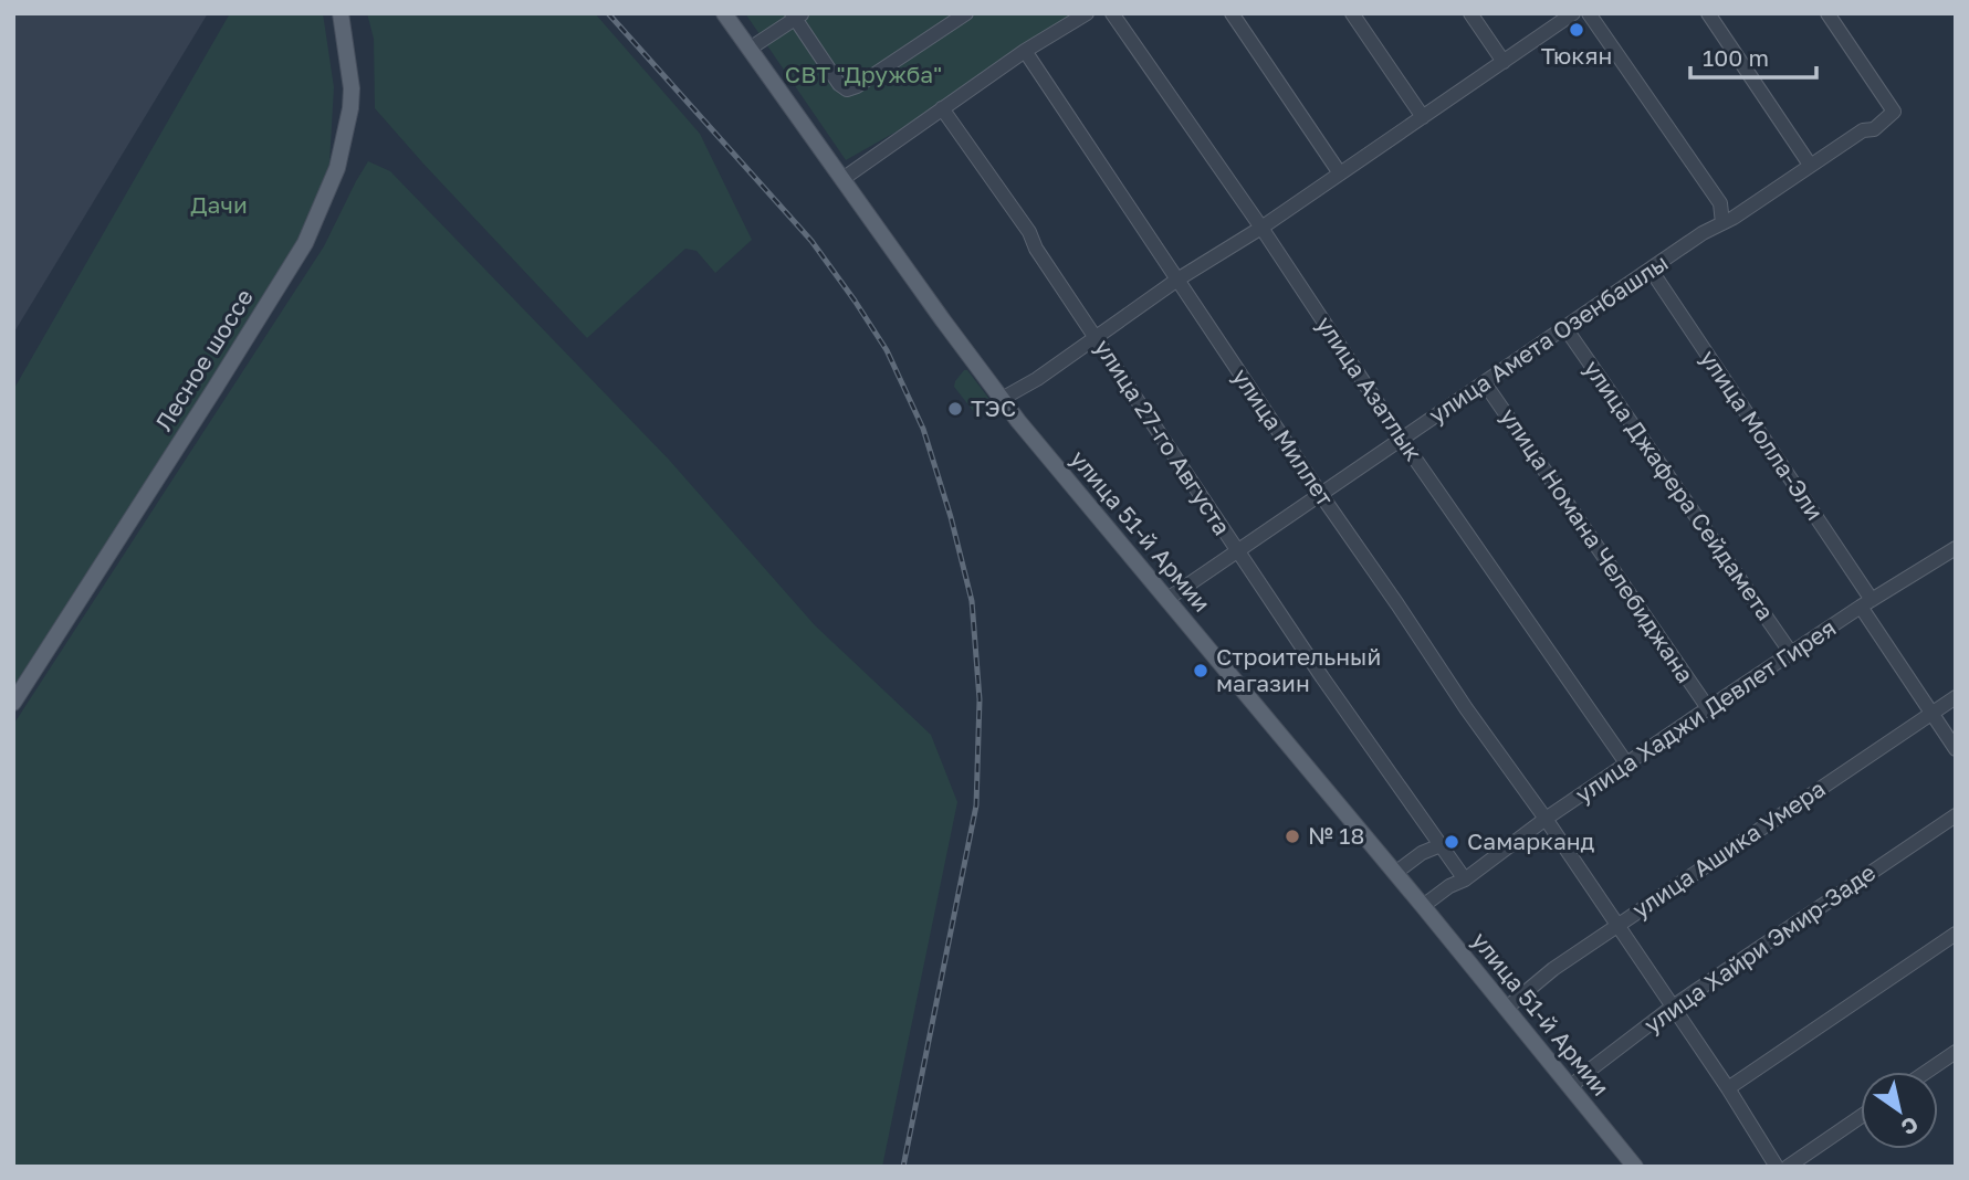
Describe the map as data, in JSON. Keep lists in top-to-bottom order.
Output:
{
  "streets": {
    "main road": ["Лесное шоссе", "улица 51-й Армии"],
    "street": [
      "улица Амета Озенбашлы",
      "улица Азатлык",
      "улица Молла-Эли",
      "улица 27-го Августа",
      "улица Миллет",
      "улица Джафера Сейдамета",
      "улица Номана Челебиджана",
      "улица Хаджи Девлет Гирея",
      "улица Ашика Умера",
      "улица Хайри Эмир-Заде"
    ]
  },
  "crossings": [
    ["улица Амета Озенбашлы", "улица Азатлык"],
    ["улица Амета Озенбашлы", "улица Молла-Эли"],
    ["улица Амета Озенбашлы", "улица 27-го Августа"],
    ["улица Амета Озенбашлы", "улица Миллет"],
    ["улица Амета Озенбашлы", "улица Джафера Сейдамета"],
    ["улица Амета Озенбашлы", "улица 51-й Армии"],
    ["улица Амета Озенбашлы", "улица Номана Челебиджана"],
    ["улица Азатлык", "улица Хаджи Девлет Гирея"],
    ["улица Молла-Эли", "улица Хаджи Девлет Гирея"],
    ["улица Молла-Эли", "улица Ашика Умера"],
    ["улица 27-го Августа", "улица Хаджи Девлет Гирея"],
    ["улица Миллет", "улица Хаджи Девлет Гирея"],
    ["улица Миллет", "улица Ашика Умера"],
    ["улица Миллет", "улица Хайри Эмир-Заде"],
    ["улица Джафера Сейдамета", "улица Хаджи Девлет Гирея"],
    ["улица 51-й Армии", "улица Хаджи Девлет Гирея"],
    ["улица 51-й Армии", "улица Ашика Умера"],
    ["улица 51-й Армии", "улица Хайри Эмир-Заде"],
    ["улица Номана Челебиджана", "улица Хаджи Девлет Гирея"]
  ],
  "parks": ["СВТ \"Дружба\"", "Дачи"],
  "places": [
    "Тюкян",
    "ТЭС",
    "Строительный магазин",
    "№ 18",
    "Самарканд"
  ],
  "scale_bar": "100 m",
  "north": "bottom right"
}
